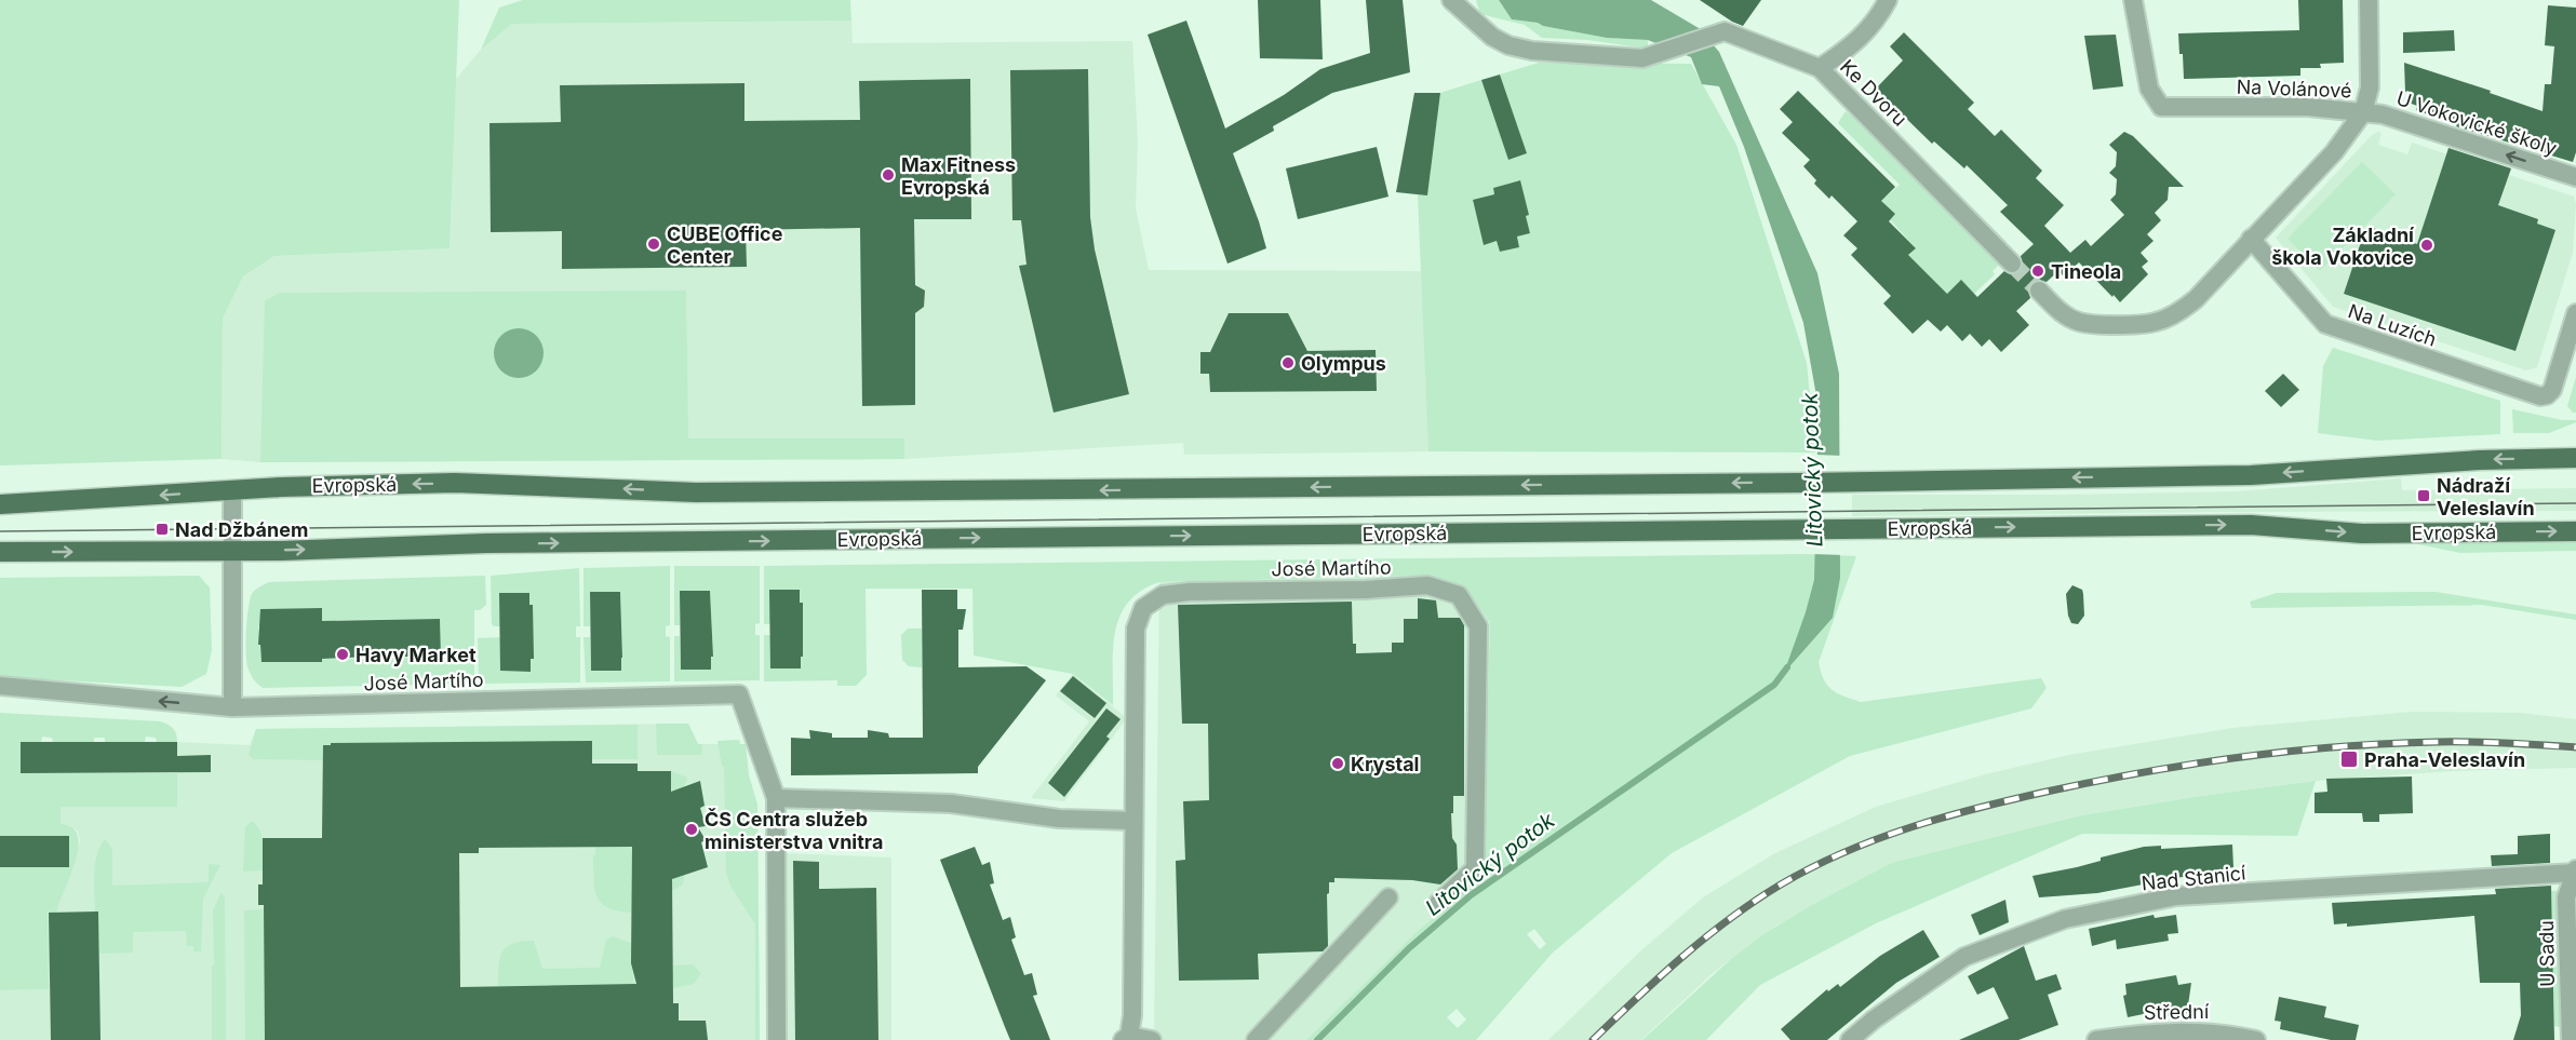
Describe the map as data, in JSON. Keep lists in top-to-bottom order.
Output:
{
  "streets": {
    "main road": ["Evropská"],
    "street": [
      "Na Volánové",
      "Ke Dvoru",
      "U Vokovické školy",
      "Na Luzích",
      "José Martího",
      "Nad Stanicí",
      "U Sadu",
      "Střední"
    ]
  },
  "crossings": [
    ["Na Volánové", "U Vokovické školy"],
    ["Nad Stanicí", "U Sadu"]
  ],
  "one_way": ["U Vokovické školy"],
  "water": ["Litovický potok"],
  "places": {
    "other": [
      "Max Fitness Evropská",
      "CUBE Office Center",
      "Základní škola Vokovice",
      "Tineola",
      "Olympus",
      "Havy Market",
      "Krystal",
      "ČS Centra služeb ministerstva vnitra"
    ],
    "transit": ["Nádraží Veleslavín", "Nad Džbánem", "Praha-Veleslavín"]
  }
}
